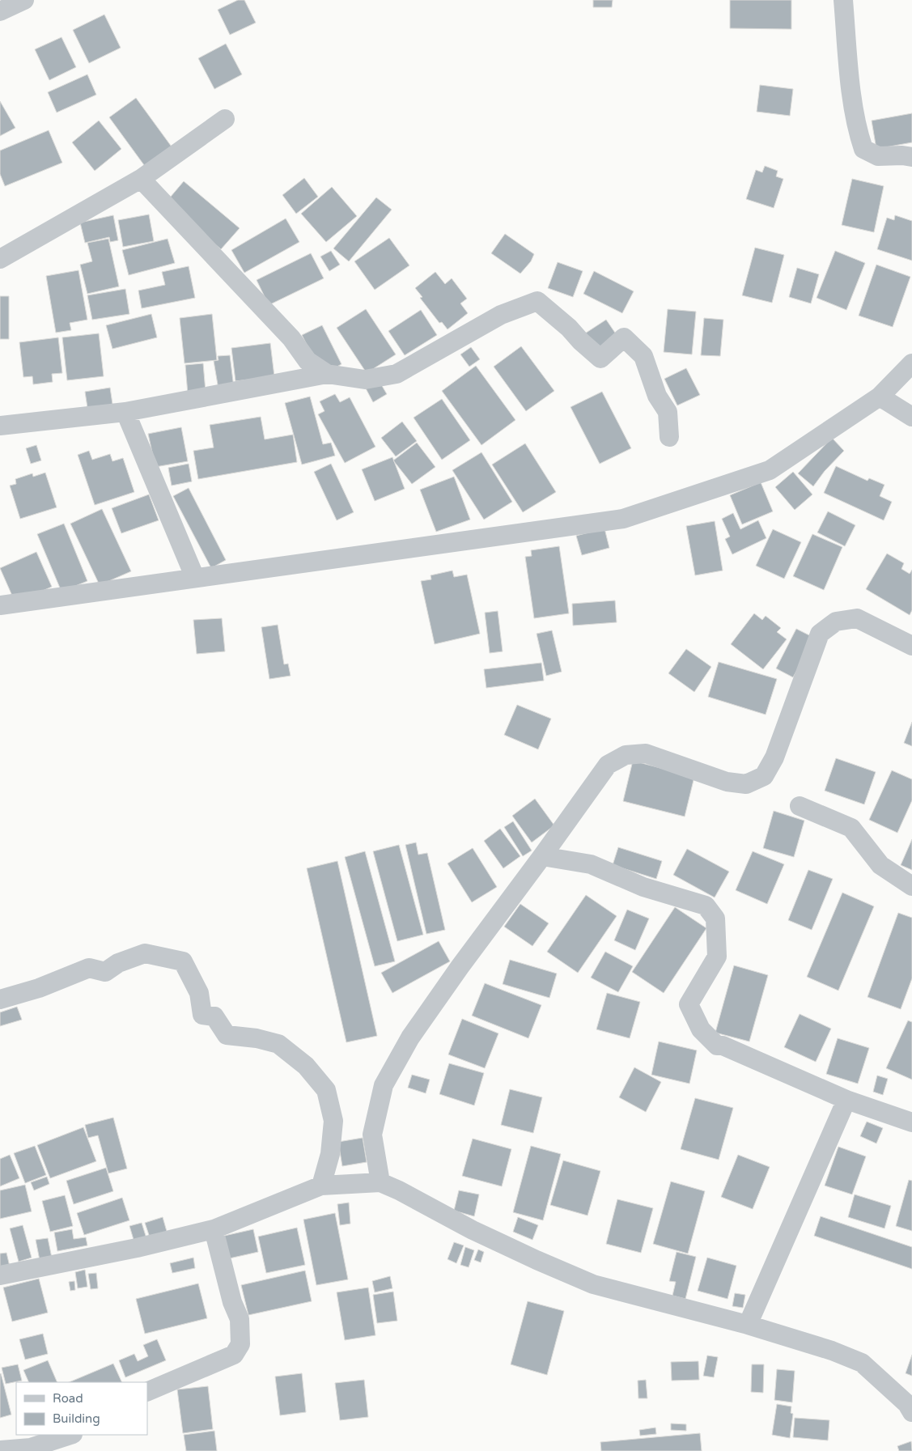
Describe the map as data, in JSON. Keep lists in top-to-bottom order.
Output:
{
  "legend": ["Road", "Building"]
}
